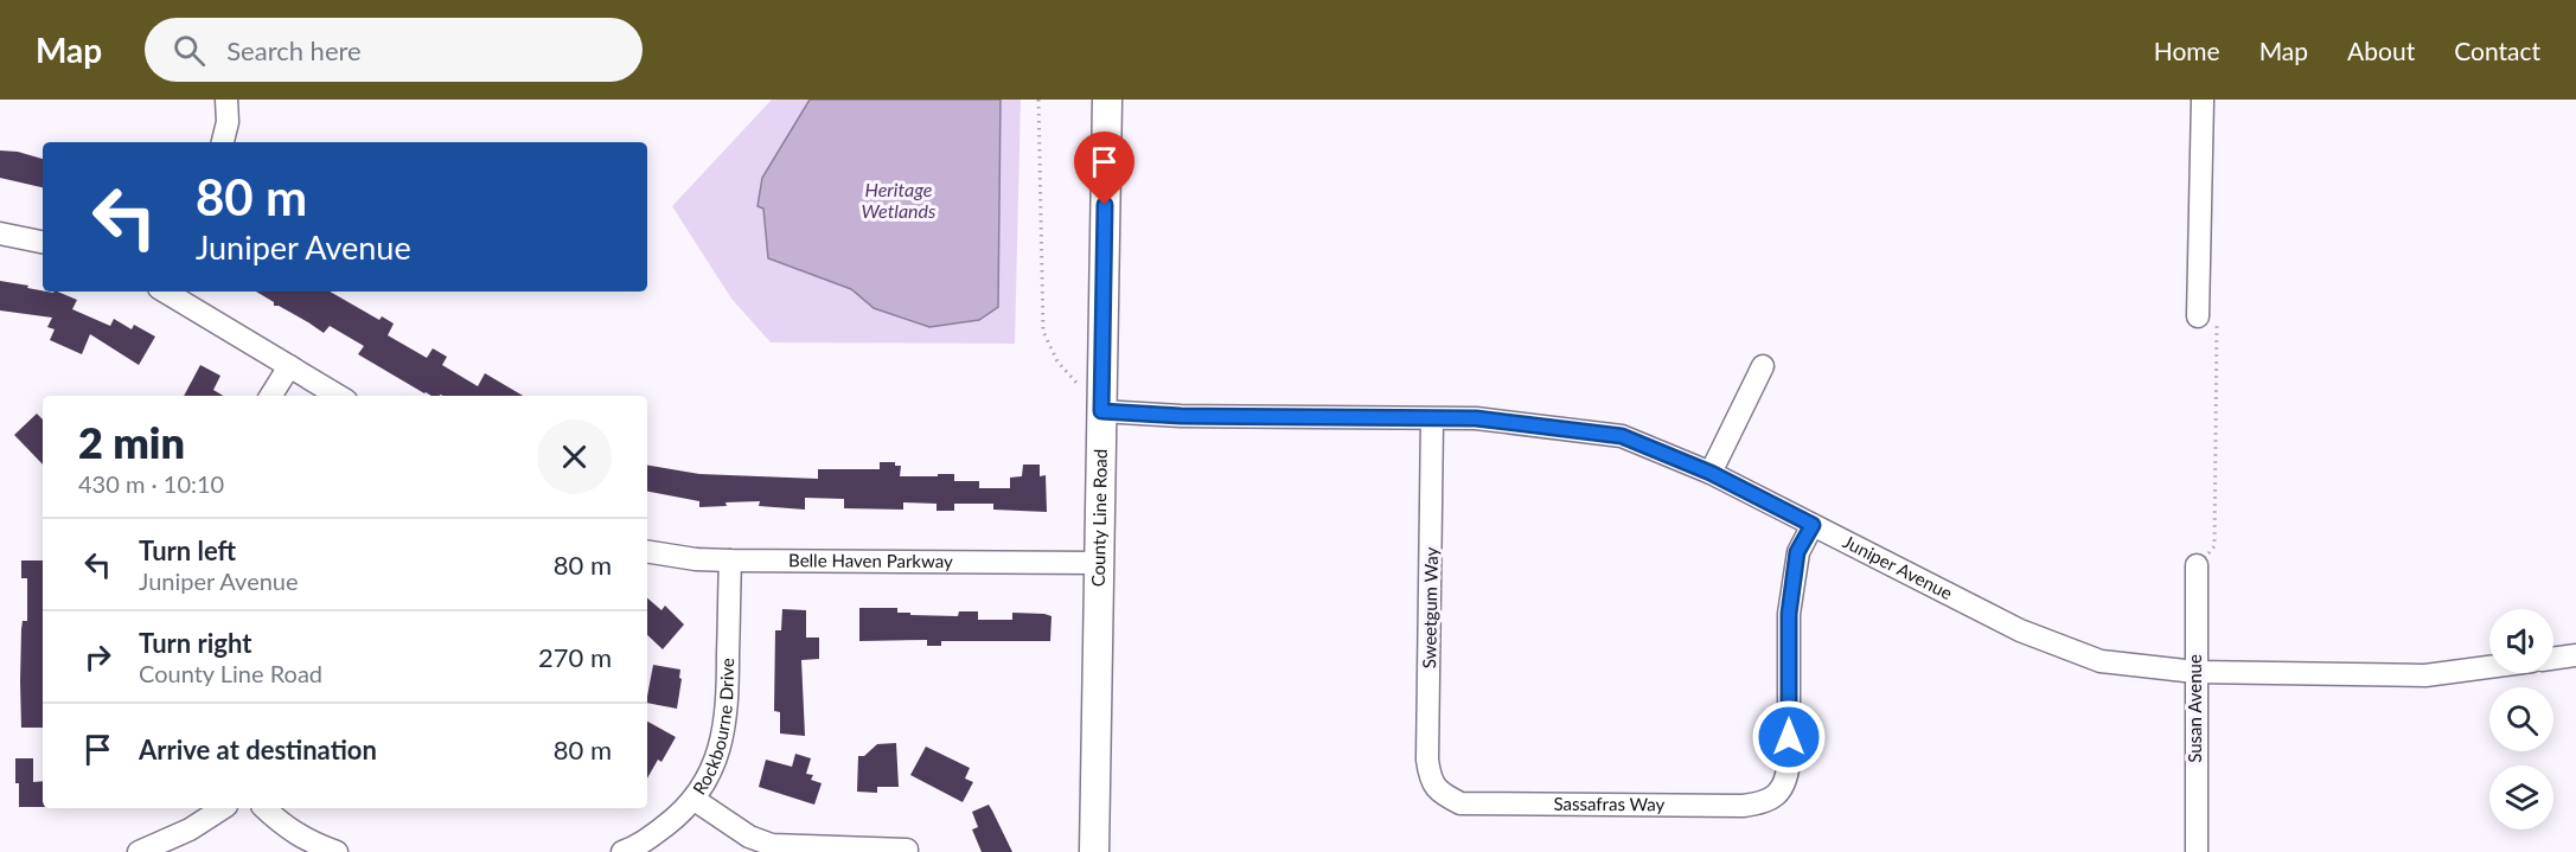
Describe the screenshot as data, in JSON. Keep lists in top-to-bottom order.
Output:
{
  "streets": {
    "main road": ["County Line Road"],
    "street": [
      "Belle Haven Parkway",
      "Juniper Avenue",
      "Sweetgum Way",
      "Susan Avenue",
      "Rockbourne Drive",
      "Sassafras Way"
    ]
  },
  "crossings": [
    ["County Line Road", "Belle Haven Parkway"],
    ["County Line Road", "Juniper Avenue"],
    ["Belle Haven Parkway", "Rockbourne Drive"],
    ["Juniper Avenue", "Sweetgum Way"],
    ["Juniper Avenue", "Susan Avenue"],
    ["Juniper Avenue", "Sassafras Way"],
    ["Sweetgum Way", "Sassafras Way"]
  ],
  "water": ["Heritage Wetlands"],
  "page": {
    "header": "Map",
    "search": "Search here",
    "nav": [
      "Home",
      "Map",
      "About",
      "Contact"
    ],
    "turn": ["80 m", "Juniper Avenue"],
    "heading": ["2 min", "430 m · 10:10"],
    "list": [
      {
        "name": "Turn left",
        "note": "Juniper Avenue",
        "value": "80 m"
      },
      {
        "name": "Turn right",
        "note": "County Line Road",
        "value": "270 m"
      },
      {
        "name": "Arrive at destination",
        "value": "80 m"
      }
    ]
  }
}
